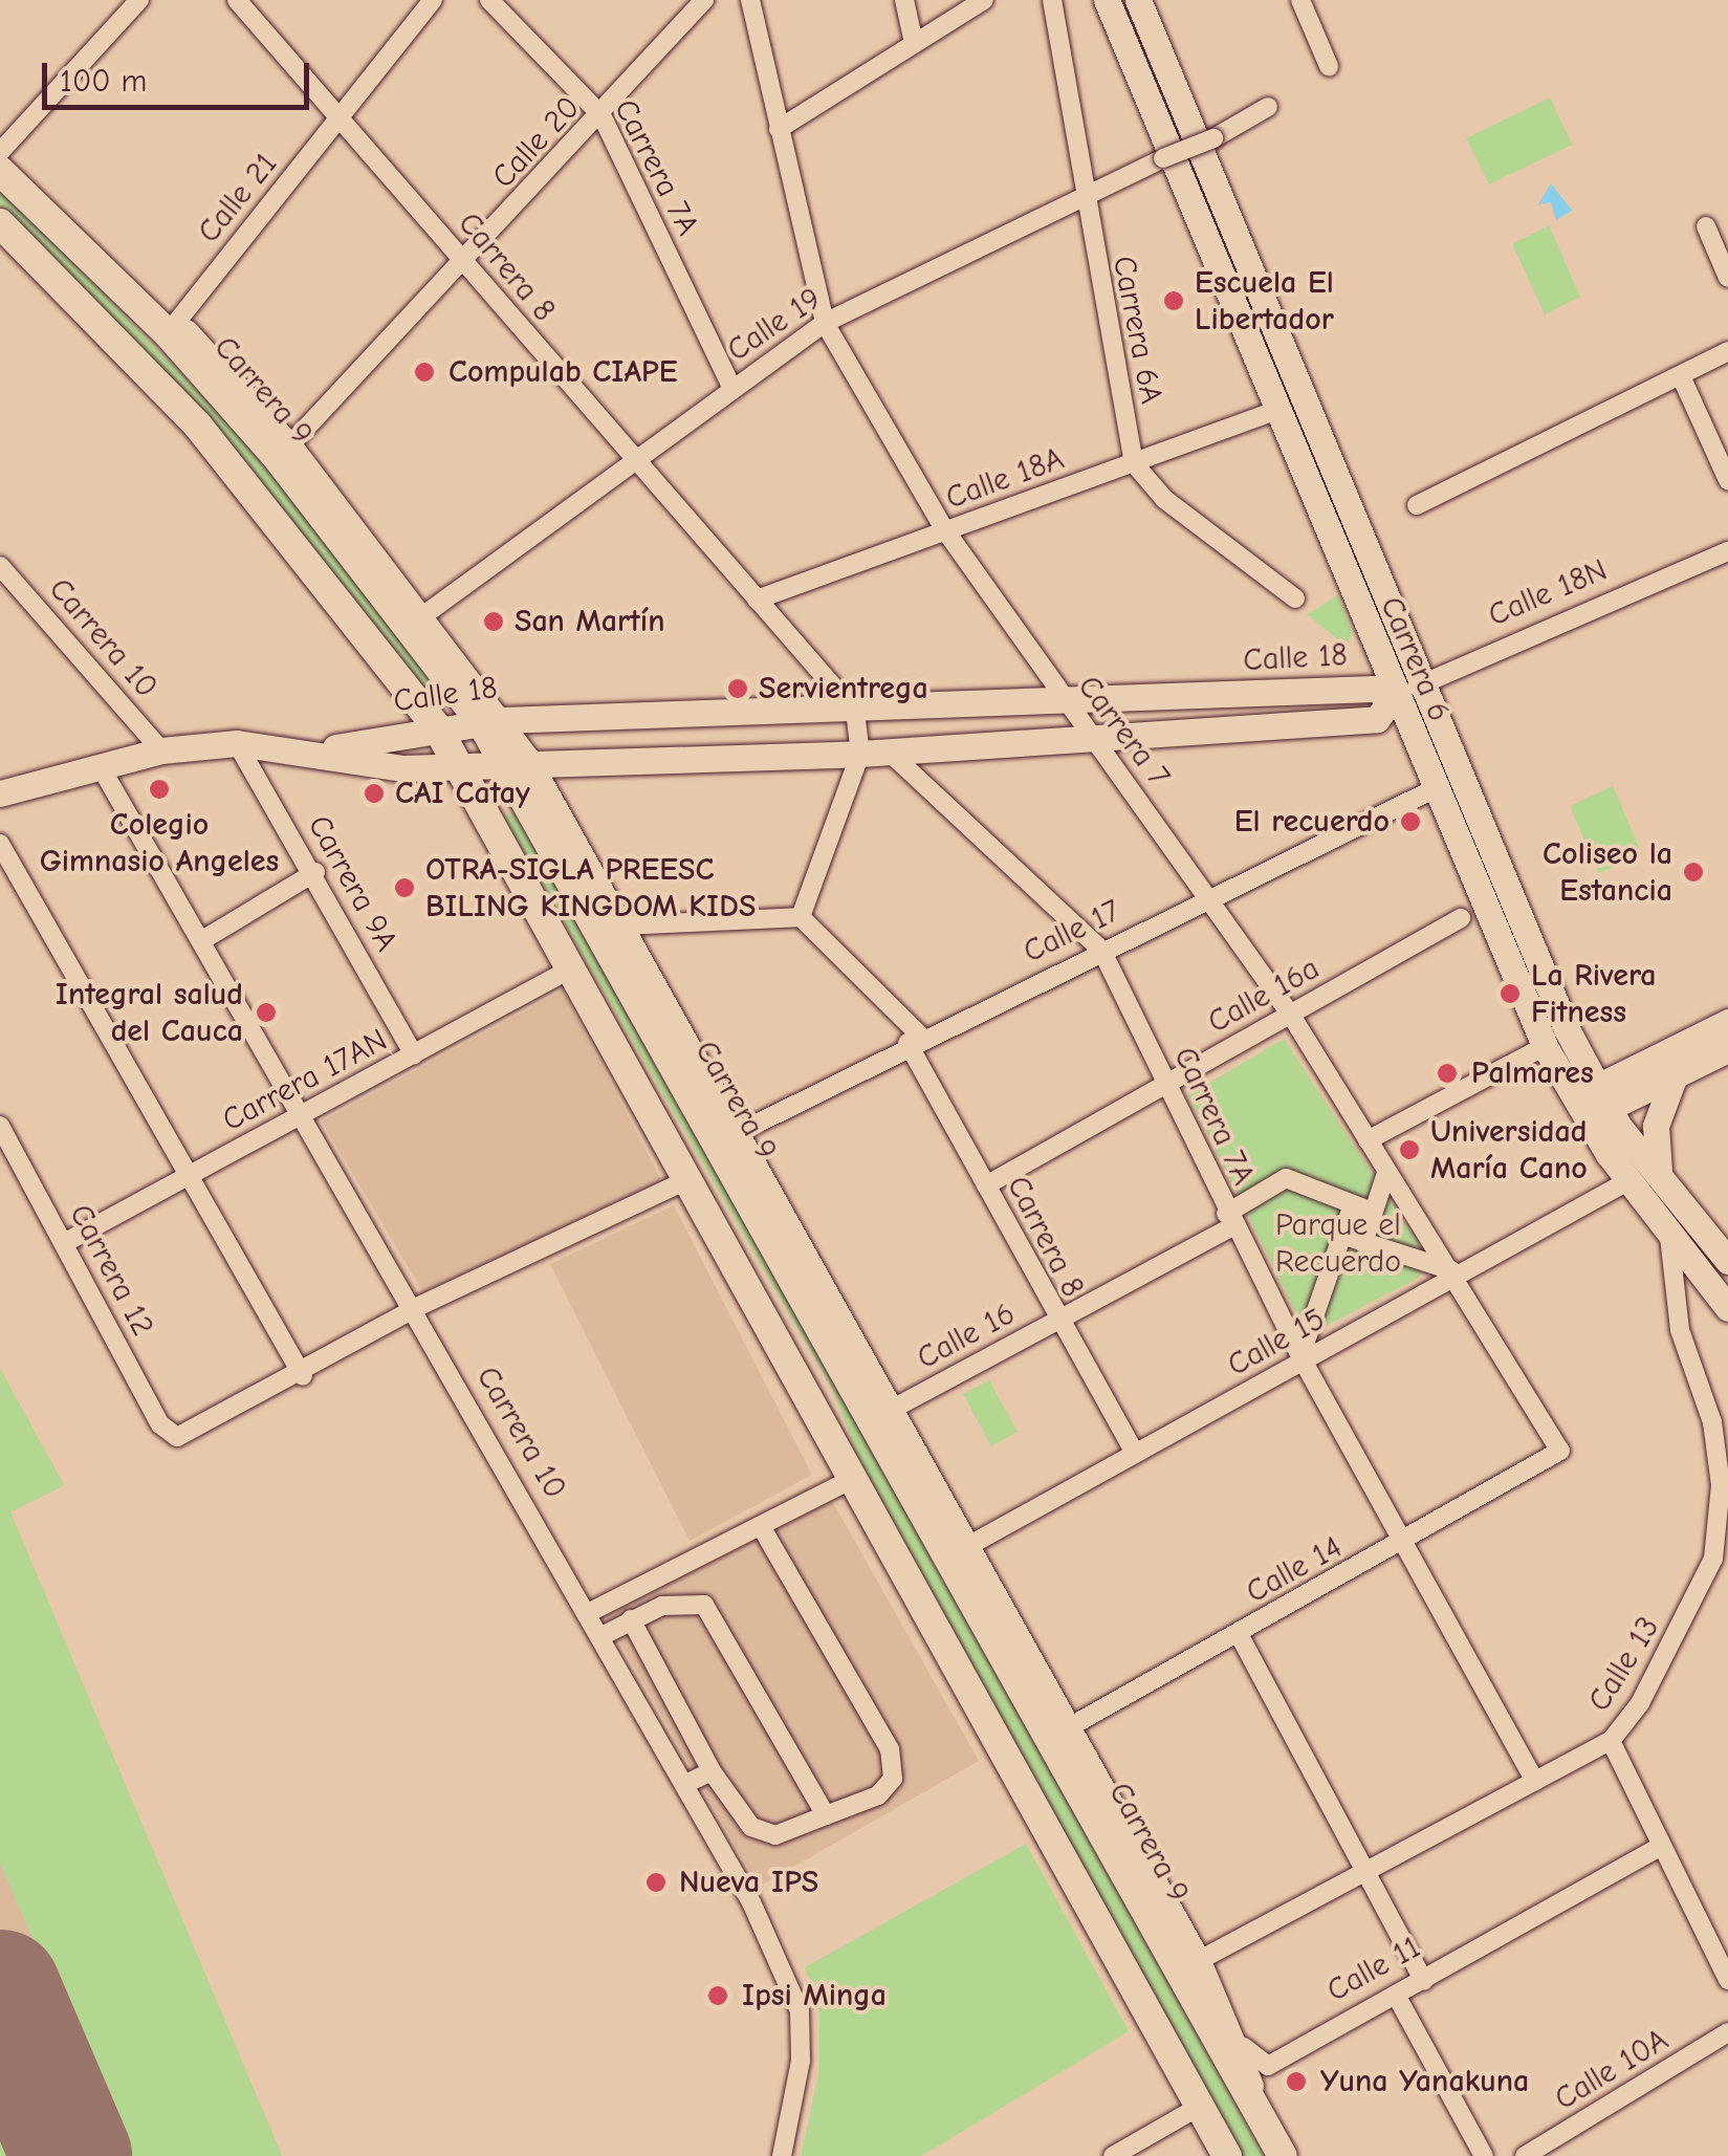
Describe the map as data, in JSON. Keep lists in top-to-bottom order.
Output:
{
  "streets": {
    "main road": ["Carrera 9"],
    "street": [
      "Calle 20",
      "Carrera 7A",
      "Calle 21",
      "Carrera 8",
      "Calle 19",
      "Carrera 6A",
      "Calle 18A",
      "Calle 18N",
      "Carrera 10",
      "Calle 18",
      "Carrera 6",
      "Carrera 7",
      "Carrera 9A",
      "Calle 17",
      "Calle 16a",
      "Carrera 17AN",
      "Carrera 12",
      "Calle 16",
      "Calle 15",
      "Calle 14",
      "Calle 13",
      "Calle 11",
      "Calle 10A"
    ]
  },
  "crossings": [
    ["Calle 20", "Carrera 7A"],
    ["Calle 20", "Carrera 8"],
    ["Calle 20", "Carrera 9"],
    ["Carrera 7A", "Calle 19"],
    ["Carrera 7A", "Calle 18"],
    ["Carrera 7A", "Calle 17"],
    ["Carrera 7A", "Calle 16a"],
    ["Carrera 7A", "Calle 16"],
    ["Carrera 7A", "Calle 15"],
    ["Carrera 7A", "Calle 14"],
    ["Carrera 7A", "Calle 13"],
    ["Calle 21", "Carrera 8"],
    ["Calle 21", "Carrera 9"],
    ["Carrera 8", "Calle 19"],
    ["Carrera 8", "Calle 18A"],
    ["Carrera 8", "Calle 18"],
    ["Carrera 8", "Calle 17"],
    ["Carrera 8", "Calle 16a"],
    ["Carrera 8", "Calle 16"],
    ["Carrera 8", "Calle 15"],
    ["Calle 19", "Carrera 6A"],
    ["Calle 19", "Carrera 7"],
    ["Carrera 6A", "Calle 18A"],
    ["Carrera 9", "Calle 18"],
    ["Carrera 9", "Calle 15"],
    ["Carrera 9", "Calle 14"],
    ["Calle 18A", "Carrera 6"],
    ["Calle 18A", "Carrera 7"],
    ["Calle 18N", "Calle 18"],
    ["Calle 18N", "Carrera 6"],
    ["Carrera 10", "Carrera 17AN"],
    ["Calle 18", "Carrera 6"],
    ["Calle 18", "Carrera 7"],
    ["Carrera 6", "Calle 17"],
    ["Carrera 6", "Calle 15"],
    ["Carrera 6", "Calle 13"],
    ["Carrera 7", "Calle 17"],
    ["Carrera 7", "Calle 16a"],
    ["Carrera 7", "Calle 15"],
    ["Carrera 7", "Calle 14"],
    ["Carrera 9A", "Carrera 17AN"],
    ["Carrera 17AN", "Carrera 12"]
  ],
  "parks": ["Parque el Recuerdo"],
  "places": [
    "Escuela El Libertador",
    "Compulab CIAPE",
    "San Martín",
    "Servientrega",
    "Colegio Gimnasio Angeles",
    "CAI Catay",
    "El recuerdo",
    "Coliseo la Estancia",
    "OTRA-SIGLA PREESC BILING KINGDOM KIDS",
    "La Rivera Fitness",
    "Integral salud del Cauca",
    "Palmares",
    "Universidad María Cano",
    "Nueva IPS",
    "Ipsi Minga",
    "Yuna Yanakuna"
  ],
  "scale_bar": "100 m"
}
